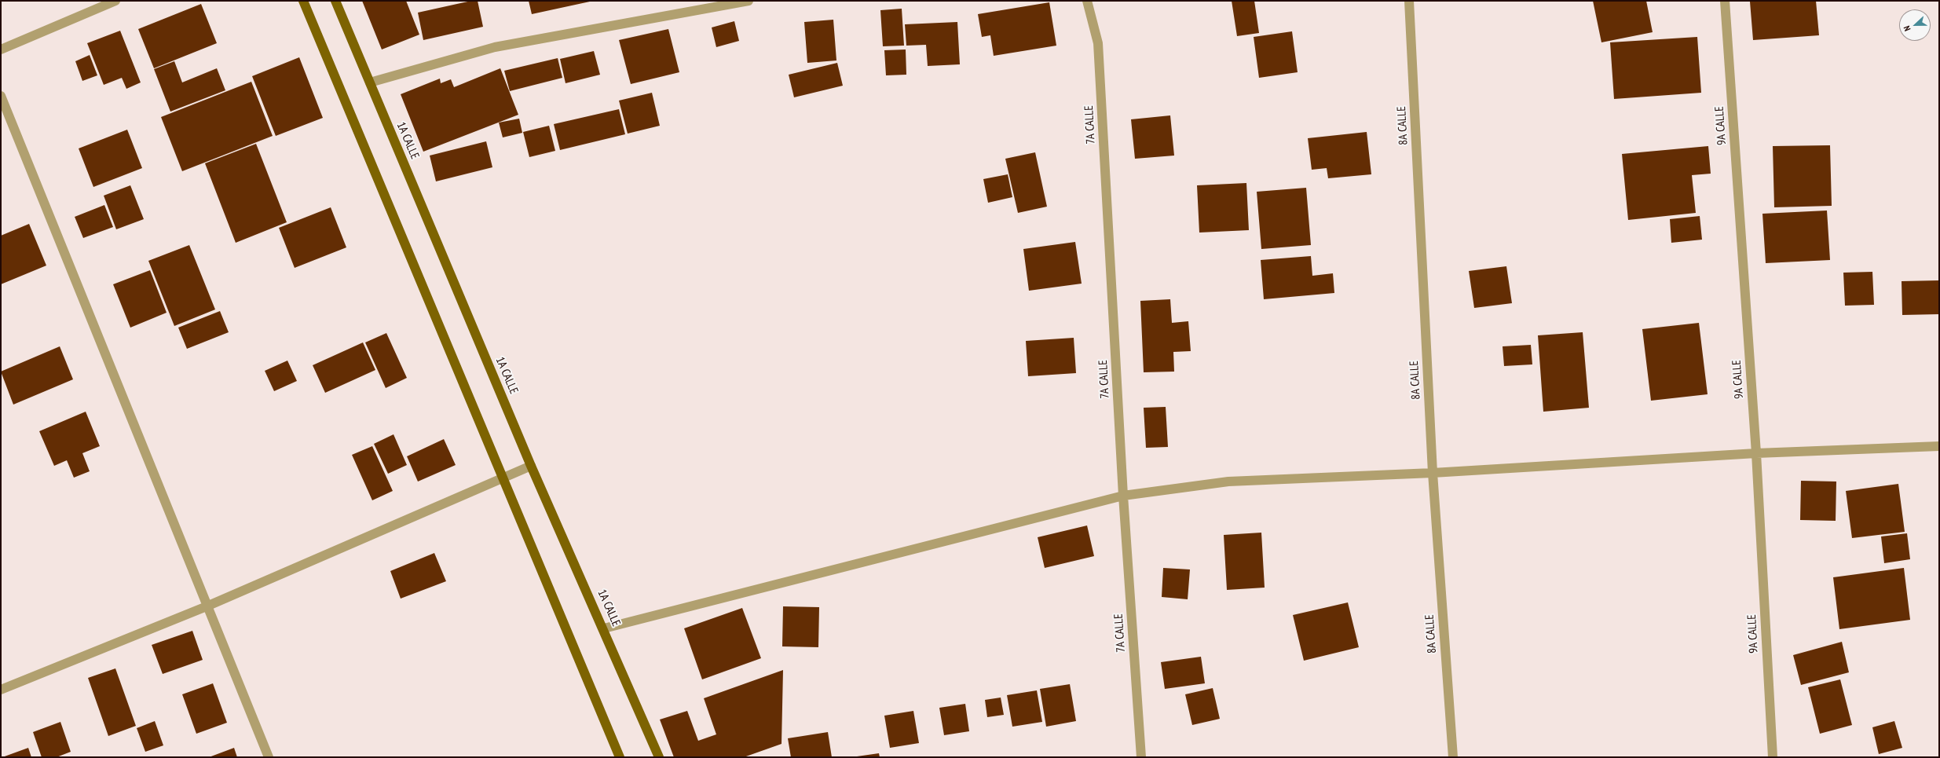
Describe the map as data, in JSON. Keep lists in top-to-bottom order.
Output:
{
  "streets": {
    "main road": ["1A CALLE"],
    "street": ["7A CALLE", "8A CALLE", "9A CALLE"]
  },
  "north": "left"
}
